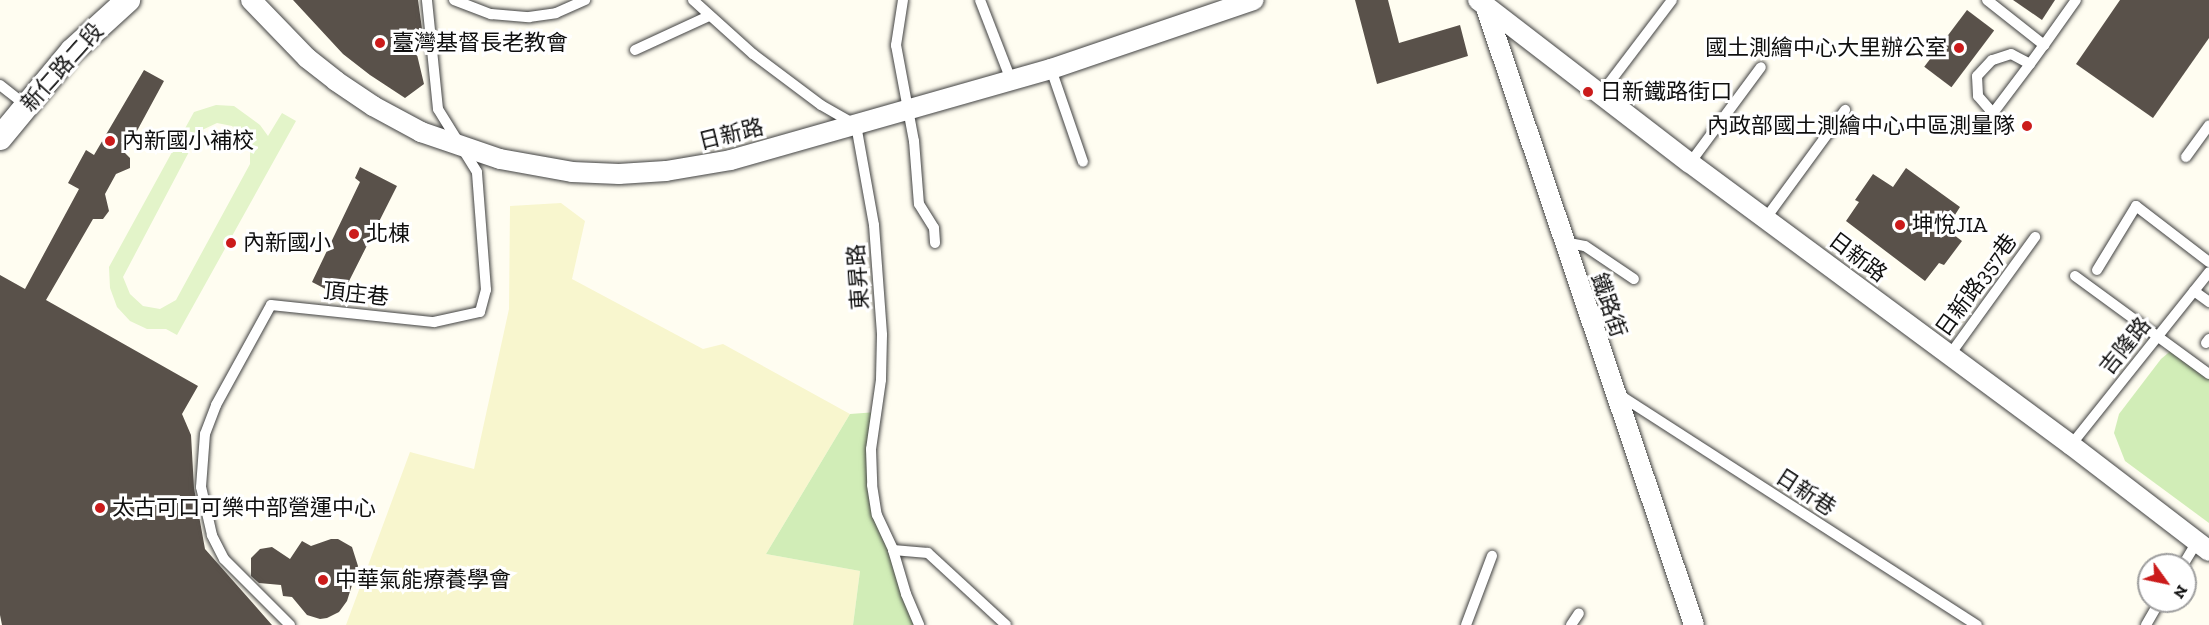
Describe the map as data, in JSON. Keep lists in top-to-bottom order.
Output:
{
  "streets": {
    "street": ["新仁路二段", "日新路", "鐵路街"],
    "lane": [
      "東昇路",
      "日新路357巷",
      "頂庄巷",
      "吉隆路",
      "日新巷"
    ]
  },
  "crossings": [
    ["日新路", "東昇路"],
    ["日新路", "日新路357巷"],
    ["日新路", "頂庄巷"],
    ["日新路", "鐵路街"],
    ["日新路", "吉隆路"],
    ["鐵路街", "日新巷"]
  ],
  "places": [
    "臺灣基督長老教會",
    "國土測繪中心大里辦公室",
    "日新鐵路街口",
    "內政部國土測繪中心中區測量隊",
    "內新國小補校",
    "坤悅JIA",
    "北棟",
    "內新國小",
    "太古可口可樂中部營運中心",
    "中華氣能療養學會"
  ],
  "north": "bottom right"
}
